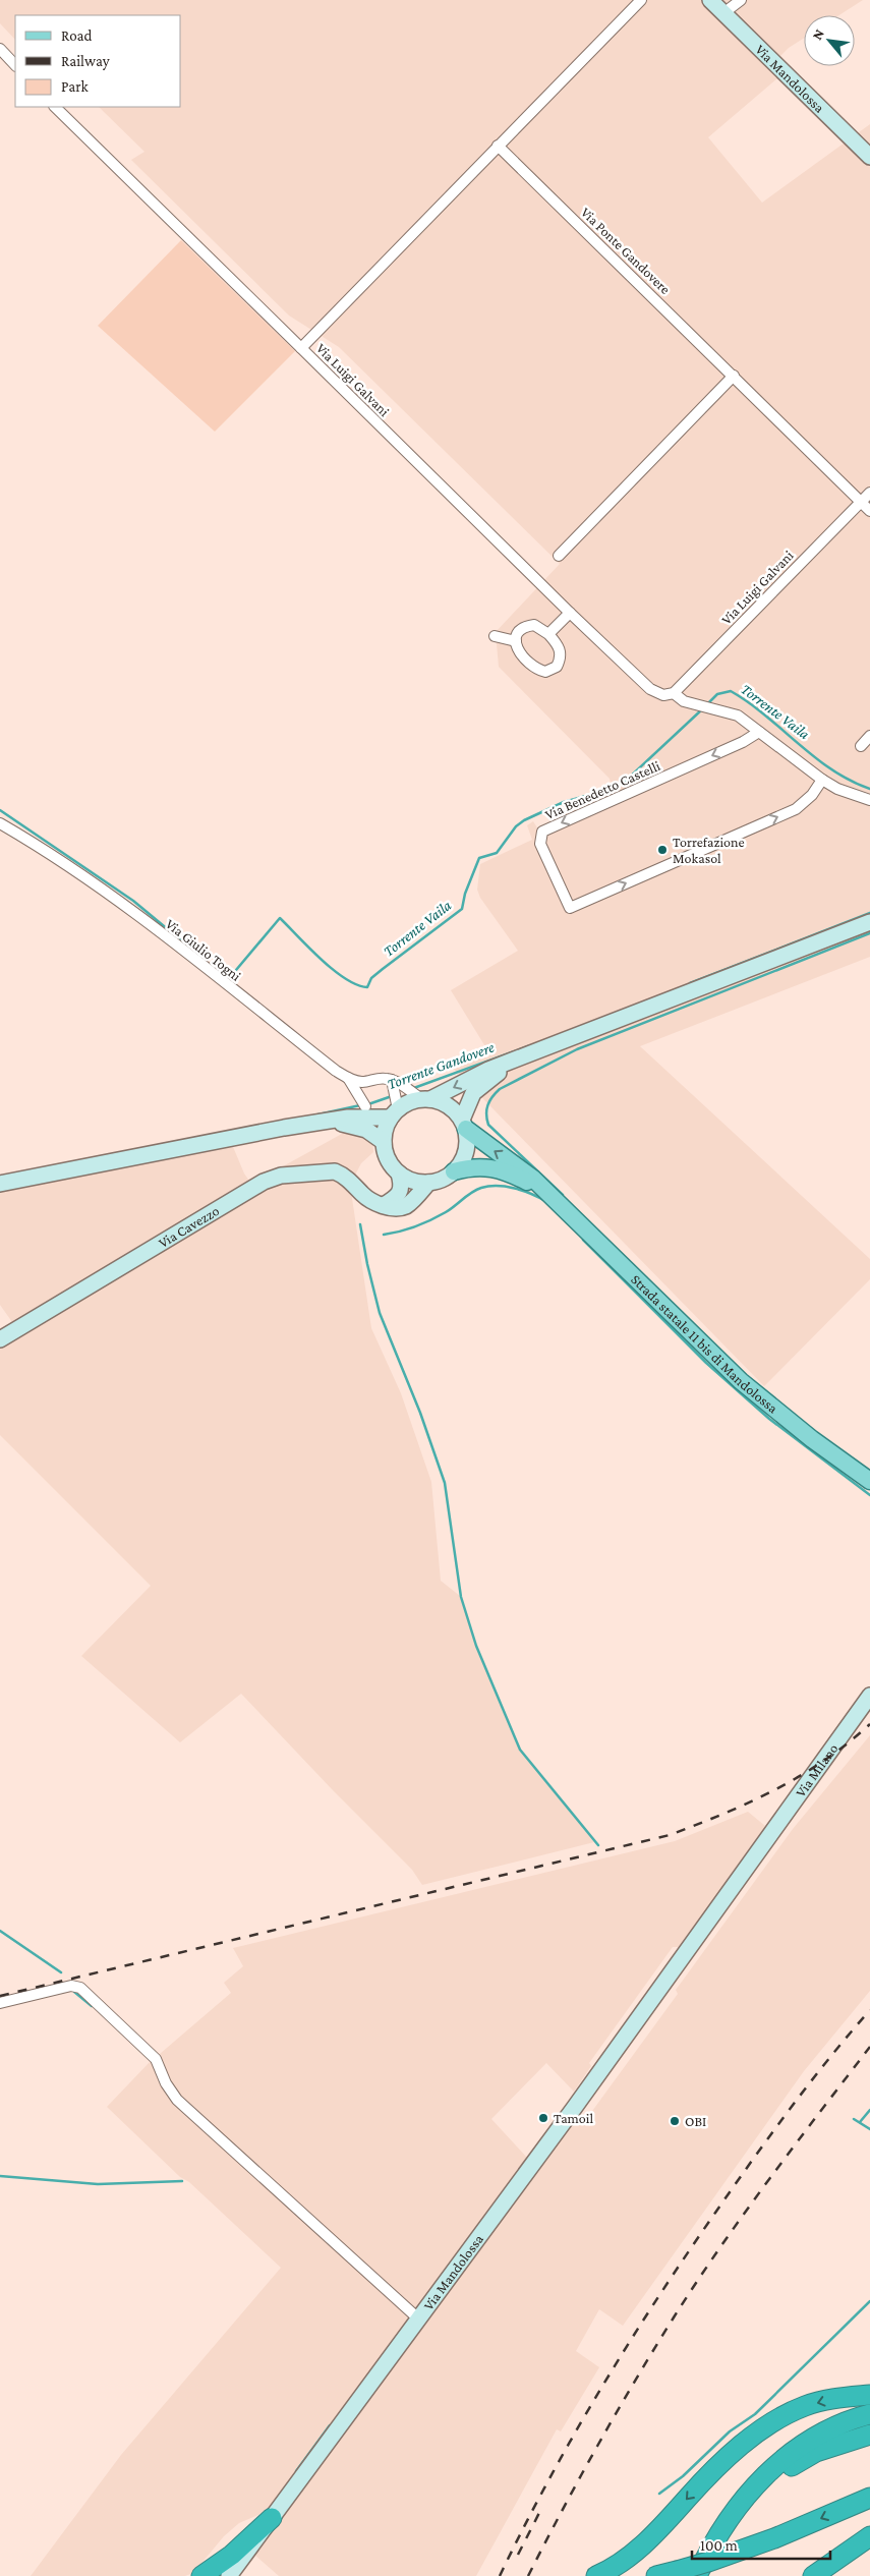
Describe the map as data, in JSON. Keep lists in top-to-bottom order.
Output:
{
  "streets": {
    "main road": [
      "Via Mandolossa",
      "Via Cavezzo",
      "Strada statale 11 bis di Mandolossa",
      "Via Milano"
    ],
    "street": [
      "Via Ponte Gandovere",
      "Via Luigi Galvani",
      "Via Benedetto Castelli",
      "Via Giulio Togni"
    ]
  },
  "crossings": [
    ["Via Mandolossa", "Via Milano"],
    ["Via Ponte Gandovere", "Via Luigi Galvani"],
    ["Via Luigi Galvani", "Via Benedetto Castelli"]
  ],
  "water": ["Torrente Vaila", "Torrente Gandovere"],
  "places": ["Torrefazione Mokasol", "Tamoil", "OBI"],
  "legend": ["Road", "Railway", "Park"],
  "scale_bar": "100 m",
  "north": "top left"
}
